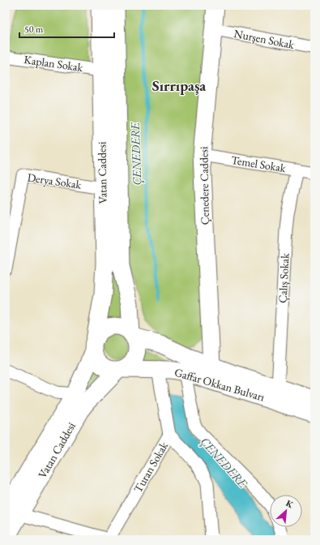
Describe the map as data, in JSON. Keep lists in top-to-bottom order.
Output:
{
  "streets": {
    "main road": ["Vatan Caddesi", "Çenedere Caddesi", "Gaffar Okkan Bulvarı"],
    "street": [
      "Nurşen Sokak",
      "Kaplan Sokak",
      "Temel Sokak",
      "Derya Sokak",
      "Çalış Sokak",
      "Turan Sokak"
    ]
  },
  "crossings": [
    ["Nurşen Sokak", "Çenedere Caddesi"],
    ["Kaplan Sokak", "Vatan Caddesi"],
    ["Temel Sokak", "Çenedere Caddesi"],
    ["Temel Sokak", "Çalış Sokak"],
    ["Vatan Caddesi", "Derya Sokak"],
    ["Vatan Caddesi", "Gaffar Okkan Bulvarı"],
    ["Çenedere Caddesi", "Gaffar Okkan Bulvarı"],
    ["Çalış Sokak", "Gaffar Okkan Bulvarı"],
    ["Gaffar Okkan Bulvarı", "Turan Sokak"]
  ],
  "districts": ["Sırrıpaşa"],
  "water": ["ÇENEDERE"],
  "scale_bar": "50 m",
  "north": "top right"
}
